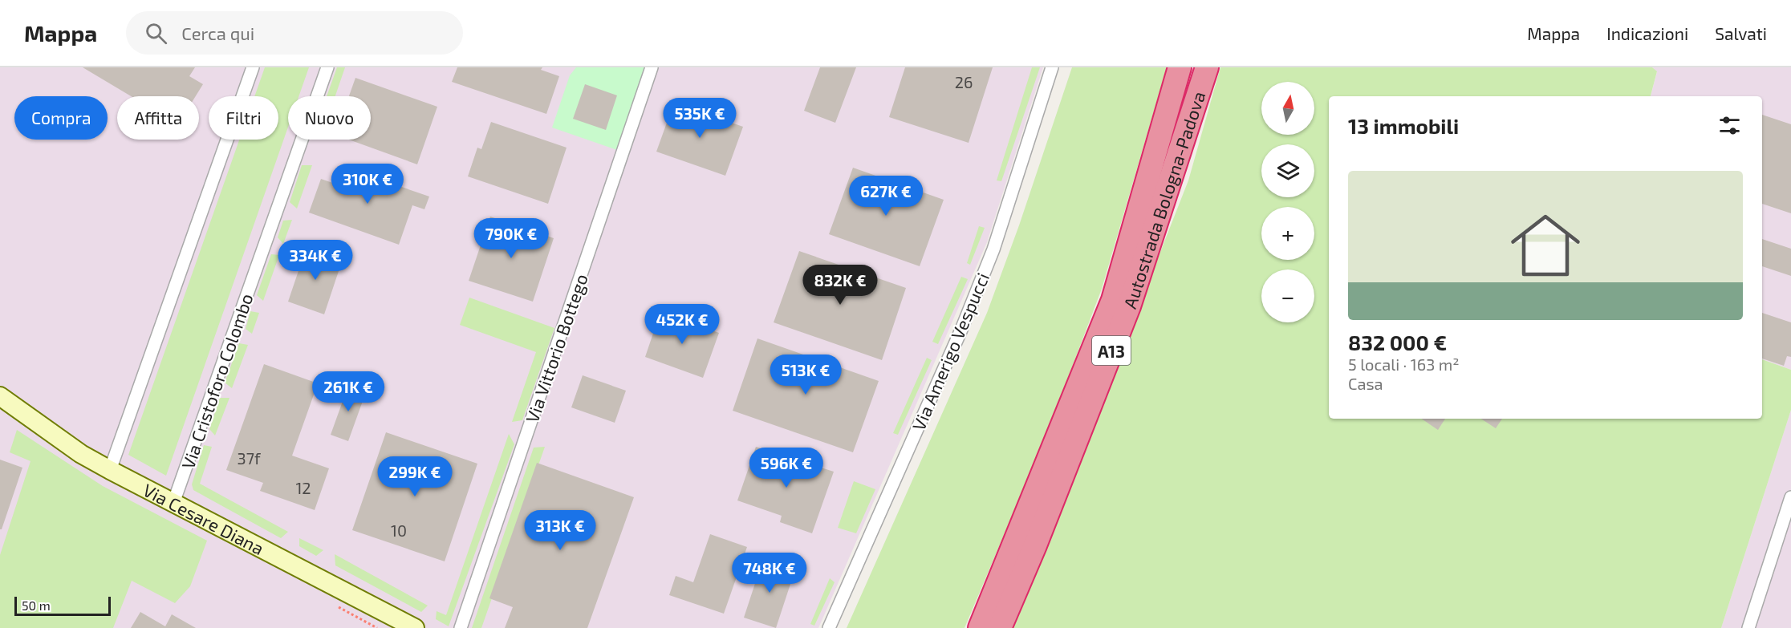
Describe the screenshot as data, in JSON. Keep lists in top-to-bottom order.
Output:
{
  "streets": {
    "highway": ["Autostrada Bologna-Padova", "A13"],
    "main road": ["Via Cesare Diana"],
    "street": ["Via Vittorio Bottego", "Via Amerigo Vespucci", "Via Cristoforo Colombo"]
  },
  "crossings": [
    ["Via Cristoforo Colombo", "Via Cesare Diana"]
  ],
  "house_numbers": [
    "26",
    "37f",
    "12",
    "10"
  ],
  "scale_bar": "50 m",
  "north": "top",
  "page": {
    "header": "Mappa",
    "search": "Cerca qui",
    "nav": ["Mappa", "Indicazioni", "Salvati"],
    "map_buttons": ["+", "−"],
    "chip": [
      "Compra",
      "Affitta",
      "Filtri",
      "Nuovo"
    ],
    "heading": "13 immobili",
    "price": [
      "535K €",
      "310K €",
      "627K €",
      "790K €",
      "334K €",
      "832K €",
      "452K €",
      "513K €",
      "261K €",
      "596K €",
      "299K €",
      "313K €",
      "748K €"
    ],
    "list": [
      {
        "name": "832 000 €",
        "note": "5 locali · 163 m² · Casa"
      }
    ],
    "scale": "50 m"
  }
}
